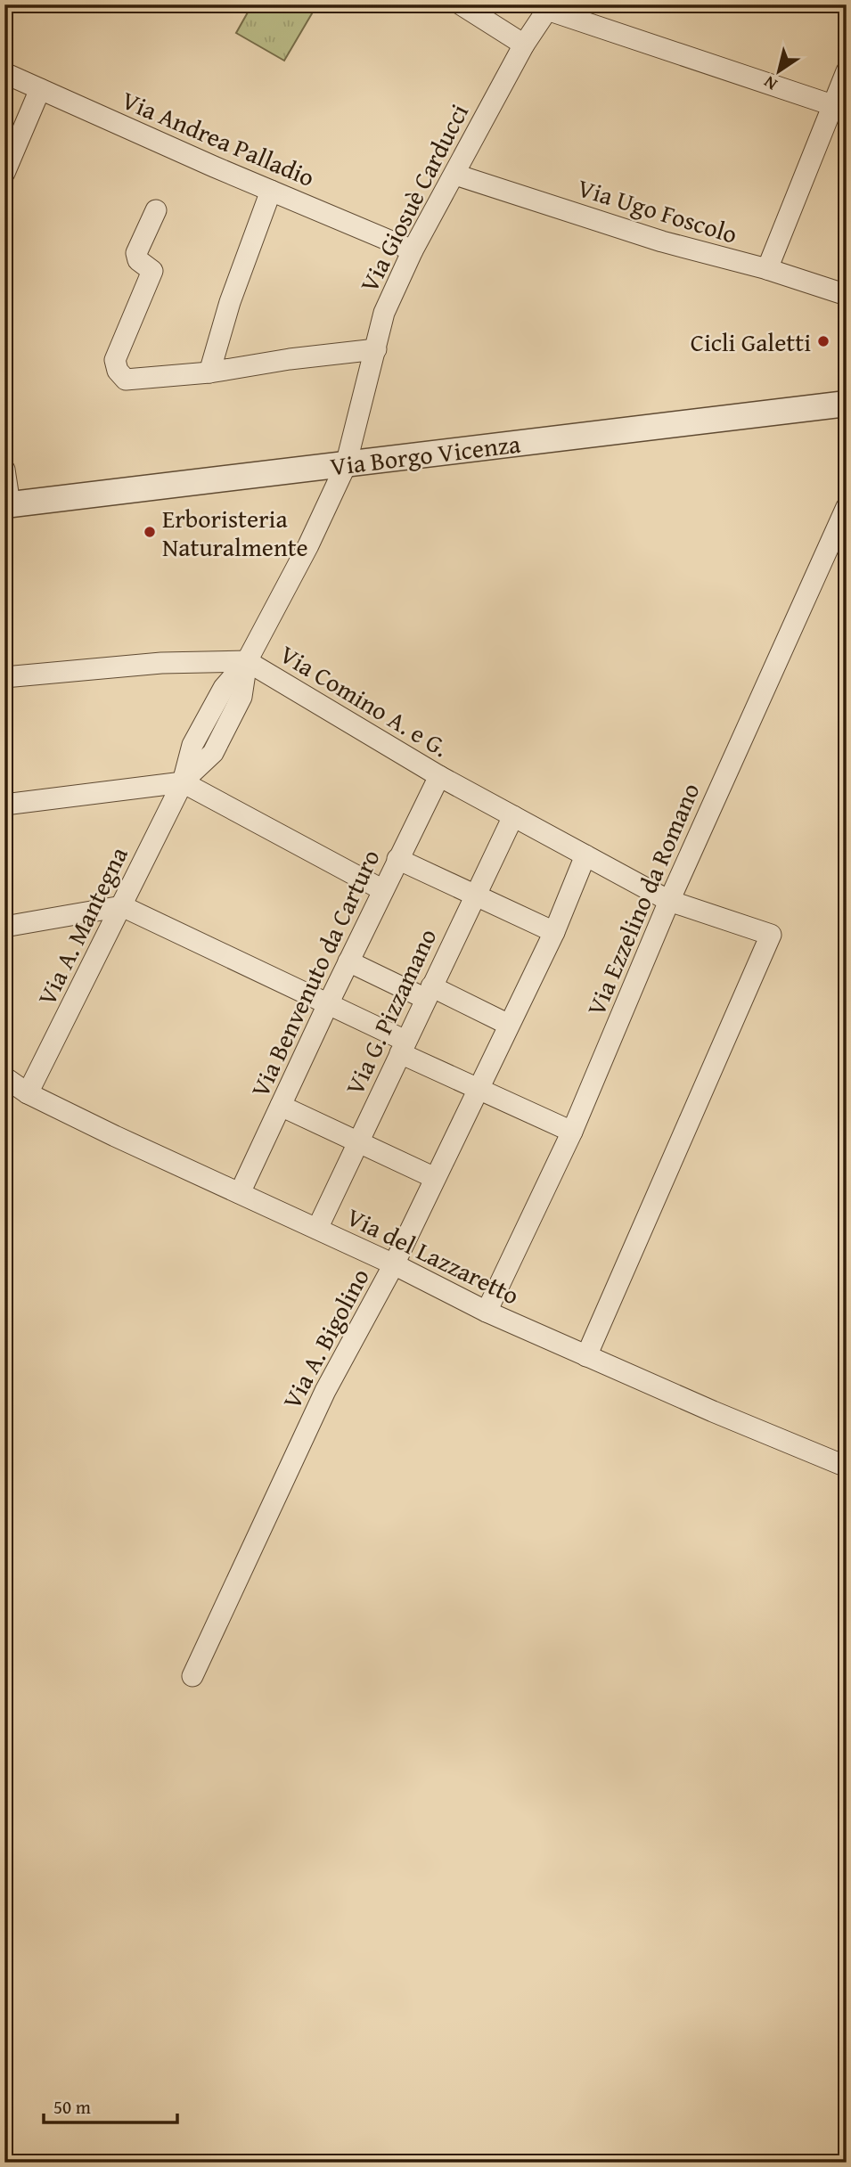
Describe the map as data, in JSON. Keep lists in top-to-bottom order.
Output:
{
  "streets": {
    "street": [
      "Via Andrea Palladio",
      "Via Giosuè Carducci",
      "Via Ugo Foscolo",
      "Via Borgo Vicenza",
      "Via Comino A. e G.",
      "Via Ezzelino da Romano",
      "Via A. Mantegna",
      "Via Benvenuto da Carturo",
      "Via G. Pizzamano",
      "Via del Lazzaretto",
      "Via A. Bigolino"
    ]
  },
  "crossings": [
    ["Via Andrea Palladio", "Via Giosuè Carducci"],
    ["Via Giosuè Carducci", "Via Ugo Foscolo"],
    ["Via Giosuè Carducci", "Via Borgo Vicenza"],
    ["Via Giosuè Carducci", "Via A. Mantegna"],
    ["Via Borgo Vicenza", "Via A. Mantegna"],
    ["Via Comino A. e G.", "Via Ezzelino da Romano"],
    ["Via Comino A. e G.", "Via A. Mantegna"],
    ["Via Comino A. e G.", "Via Benvenuto da Carturo"],
    ["Via Comino A. e G.", "Via G. Pizzamano"],
    ["Via Comino A. e G.", "Via del Lazzaretto"],
    ["Via Comino A. e G.", "Via A. Bigolino"],
    ["Via Ezzelino da Romano", "Via del Lazzaretto"],
    ["Via A. Mantegna", "Via del Lazzaretto"],
    ["Via Benvenuto da Carturo", "Via del Lazzaretto"],
    ["Via G. Pizzamano", "Via del Lazzaretto"],
    ["Via del Lazzaretto", "Via A. Bigolino"]
  ],
  "places": ["Cicli Galetti", "Erboristeria Naturalmente"],
  "scale_bar": "50 m",
  "north": "bottom left"
}
